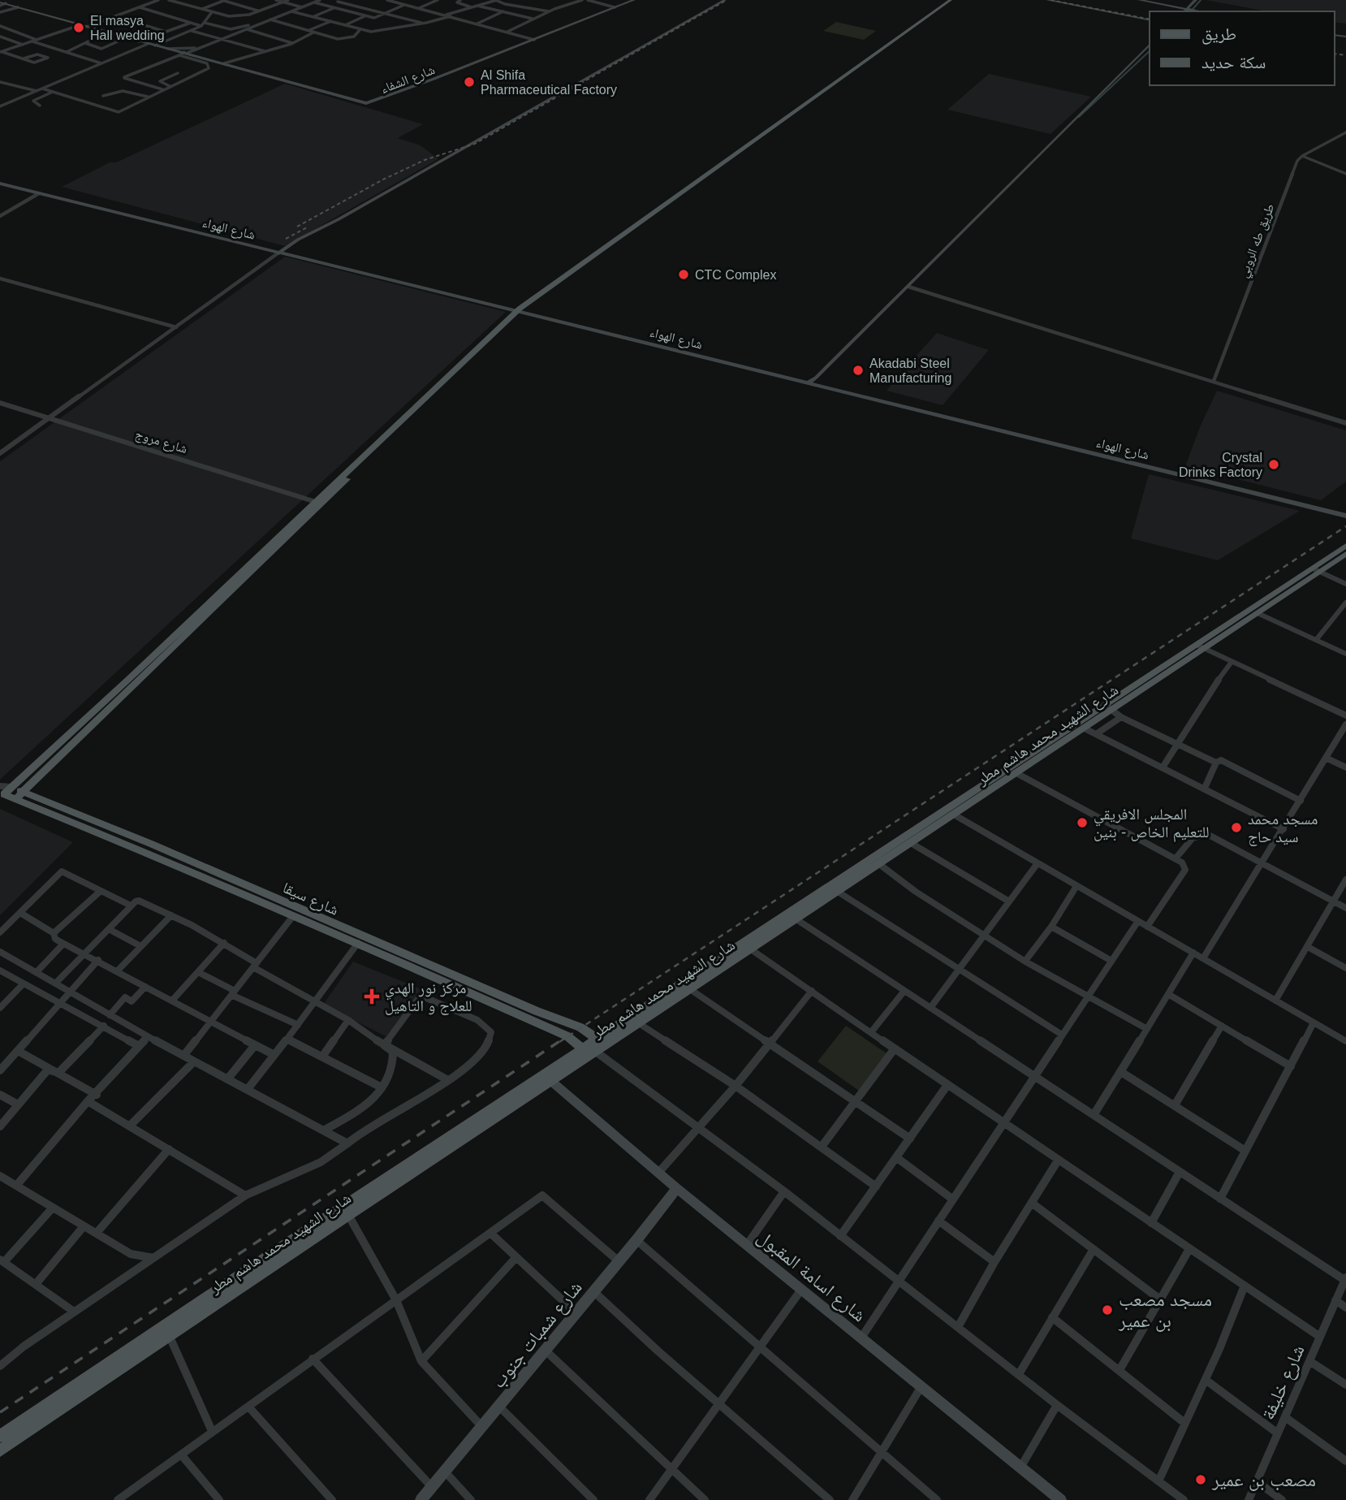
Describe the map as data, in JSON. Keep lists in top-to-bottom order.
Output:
{
  "streets": {
    "main road": ["شارع الشهيد محمد هاشم مطر", "شارع سيقا"],
    "street": [
      "شارع الشفاء",
      "شارع الهواء",
      "طريق طه الروبي",
      "شارع مروج",
      "شارع اسامة المقبول",
      "شارع شمبات جنوب",
      "شارع خليفة"
    ]
  },
  "crossings": [
    ["شارع الشهيد محمد هاشم مطر", "شارع سيقا"],
    ["شارع الشهيد محمد هاشم مطر", "شارع اسامة المقبول"],
    ["شارع اسامة المقبول", "شارع شمبات جنوب"]
  ],
  "places": {
    "other": [
      "El masya Hall wedding",
      "Al Shifa Pharmaceutical Factory",
      "CTC Complex",
      "Akadabi Steel Manufacturing",
      "Crystal Drinks Factory",
      "المجلس الافريقي للتعليم الخاص - بنين",
      "مسجد محمد سيد حاج",
      "مسجد مصعب بن عمير",
      "مصعب بن عمير"
    ],
    "health": ["مركز نور الهدي للعلاج و التاهيل"]
  },
  "legend": ["طريق", "سكة حديد"]
}
